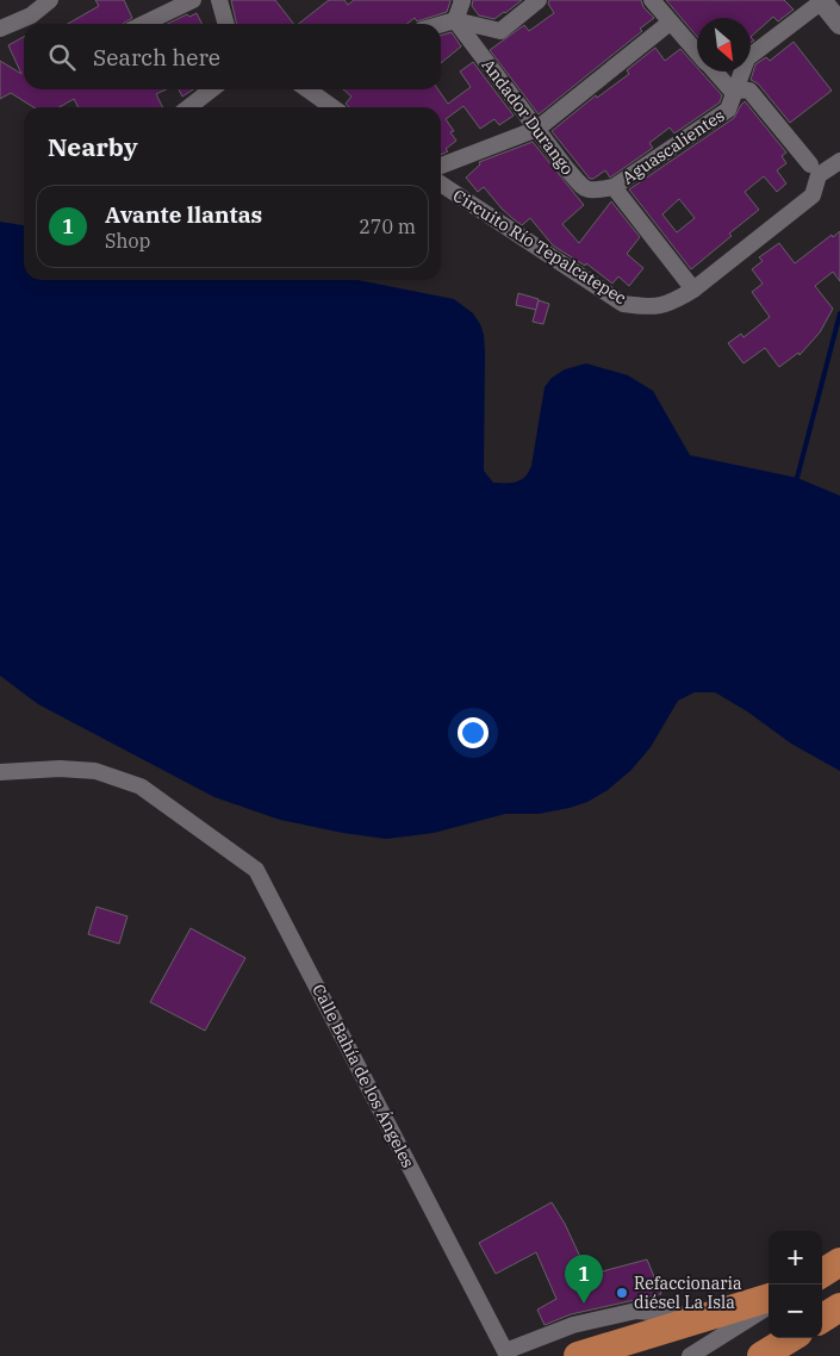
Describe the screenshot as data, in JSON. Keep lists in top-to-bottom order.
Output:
{
  "streets": {
    "street": [
      "Andador Durango",
      "Aguascalientes",
      "Circuito Río Tepalcatepec",
      "Calle Bahía de los Ángeles"
    ]
  },
  "crossings": [
    ["Andador Durango", "Aguascalientes"]
  ],
  "places": ["Refaccionaria diésel La Isla"],
  "north": "bottom right",
  "page": {
    "search": "Search here",
    "heading": "Nearby",
    "list": [
      {
        "mark": "1",
        "name": "Avante llantas",
        "note": "Shop",
        "value": "270 m"
      }
    ],
    "map_buttons": ["+", "−"],
    "pins": "1"
  }
}
